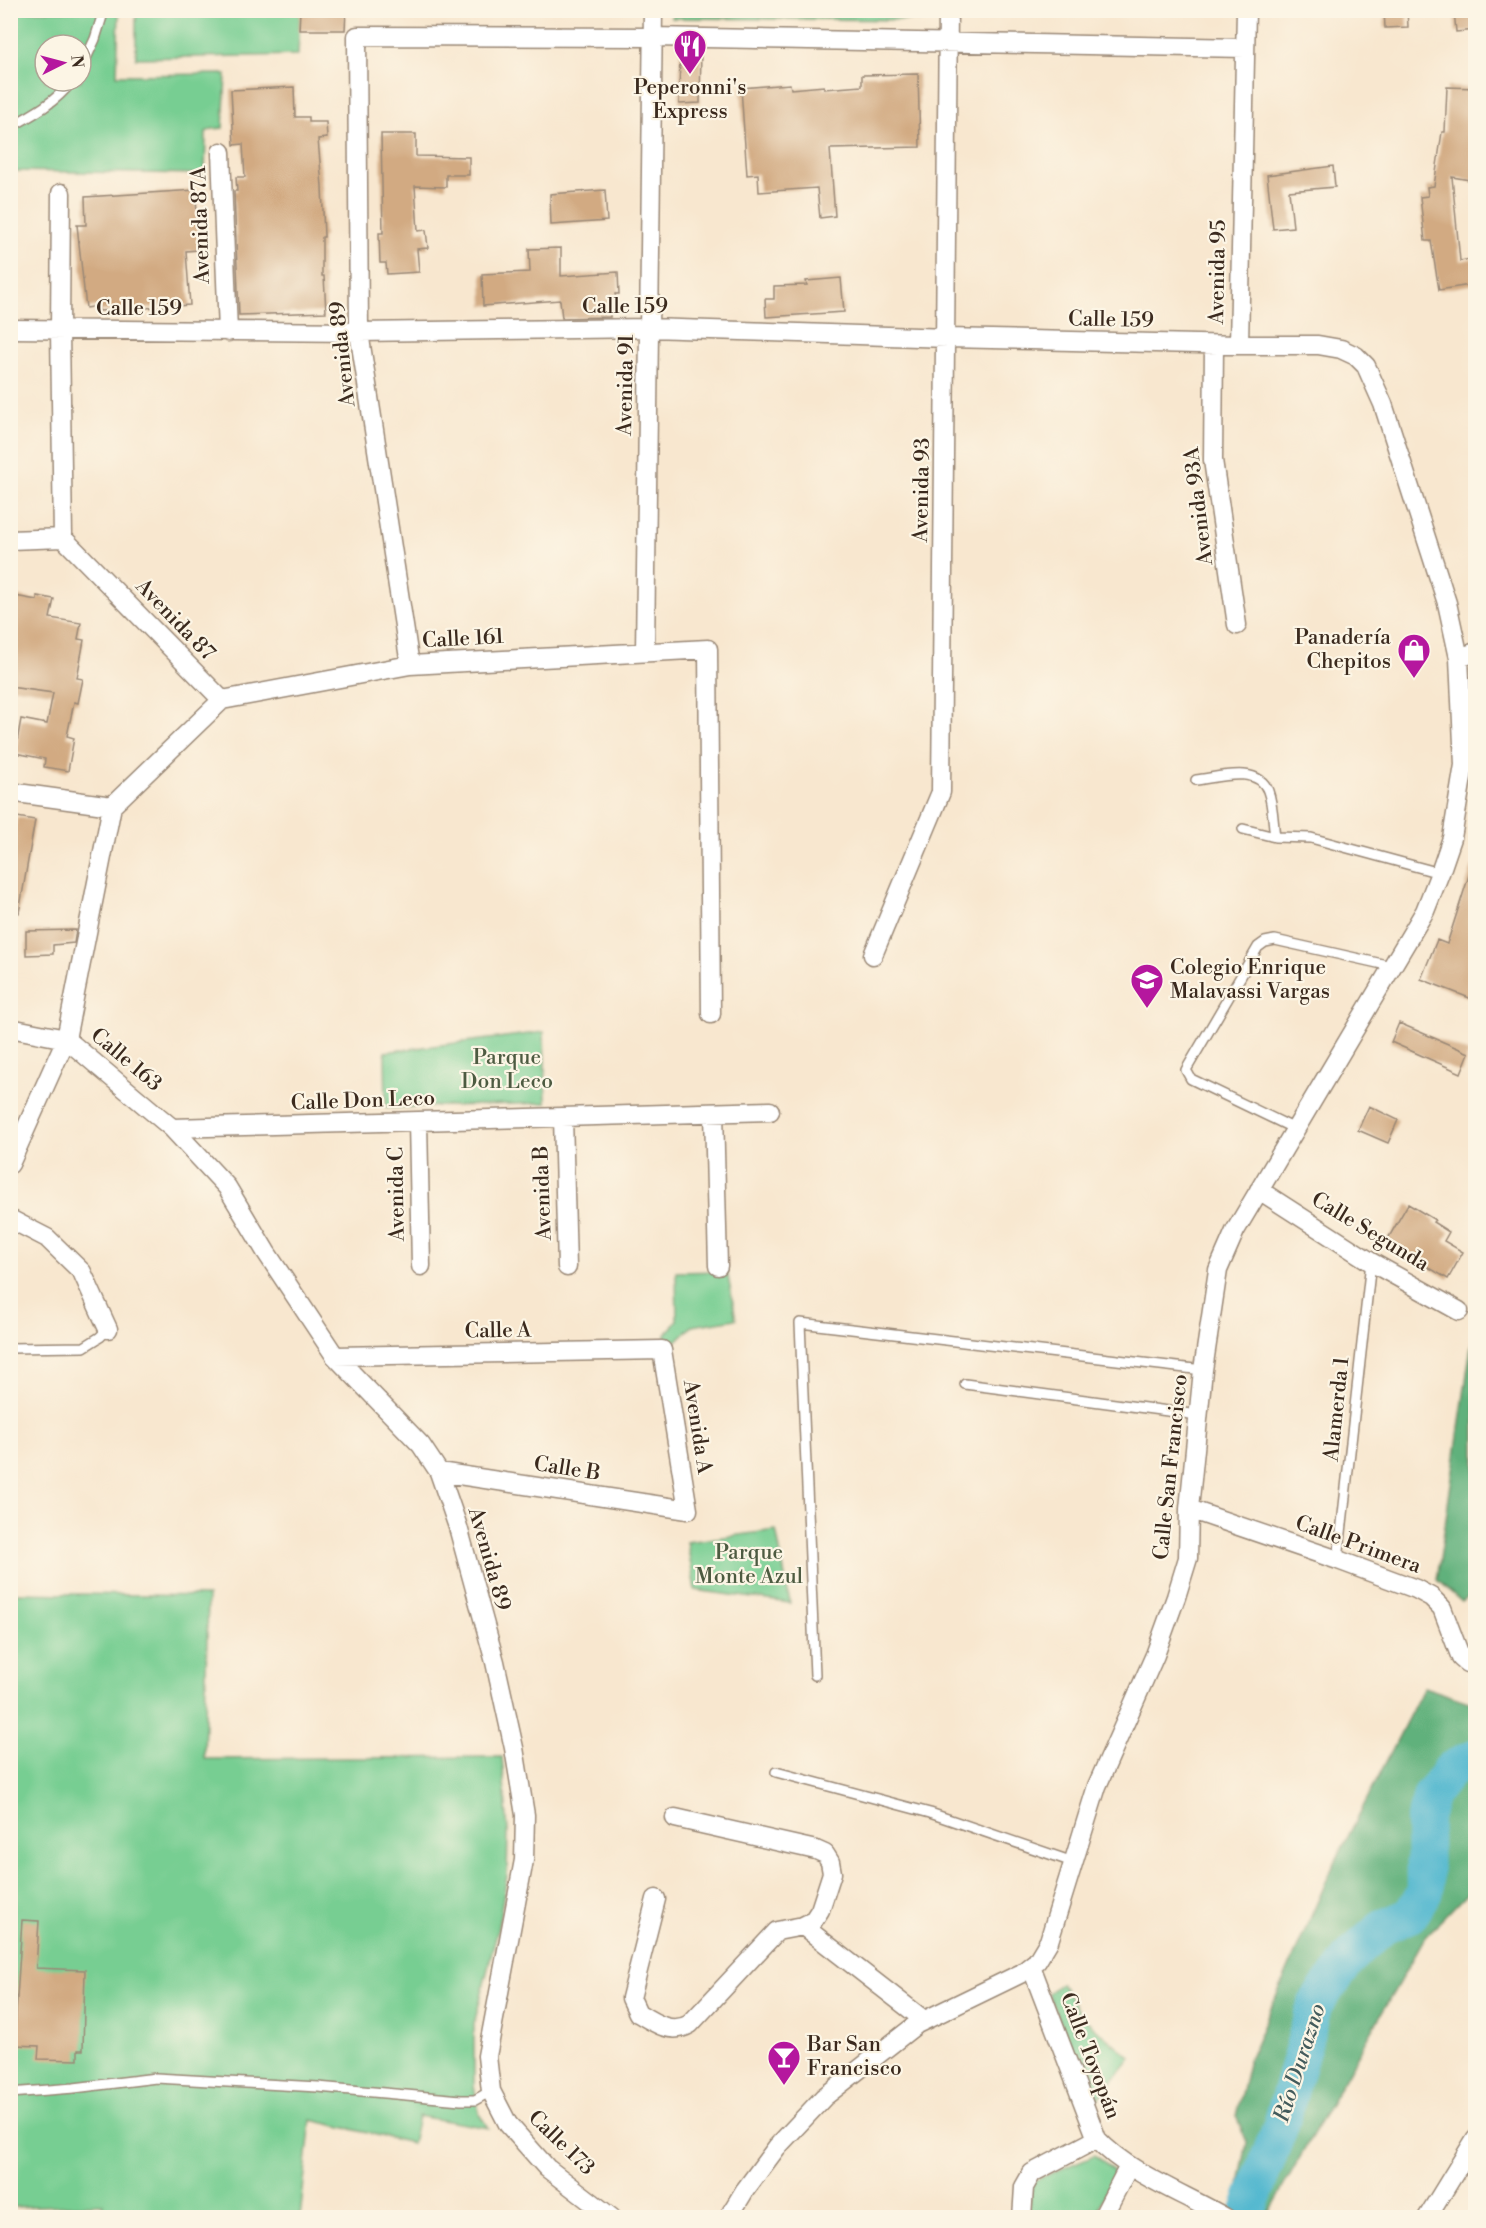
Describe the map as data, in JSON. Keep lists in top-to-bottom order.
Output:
{
  "streets": {
    "street": [
      "Avenida 87A",
      "Avenida 95",
      "Calle 159",
      "Avenida 89",
      "Avenida 91",
      "Avenida 93",
      "Avenida 93A",
      "Avenida 87",
      "Calle 161",
      "Calle 163",
      "Calle Don Leco",
      "Avenida B",
      "Avenida C",
      "Calle Segunda",
      "Calle A",
      "Avenida A",
      "Calle San Francisco",
      "Calle B",
      "Calle Primera",
      "Calle Toyopán",
      "Calle 173"
    ],
    "lane": ["Alamerda 1"]
  },
  "crossings": [
    ["Avenida 87A", "Calle 159"],
    ["Avenida 95", "Calle 159"],
    ["Avenida 95", "Calle San Francisco"],
    ["Calle 159", "Avenida 89"],
    ["Calle 159", "Avenida 91"],
    ["Calle 159", "Avenida 93"],
    ["Calle 159", "Avenida 93A"],
    ["Avenida 89", "Avenida 91"],
    ["Avenida 89", "Calle 161"],
    ["Avenida 89", "Calle 163"],
    ["Avenida 89", "Calle Don Leco"],
    ["Avenida 89", "Calle A"],
    ["Avenida 89", "Calle B"],
    ["Avenida 89", "Calle 173"],
    ["Avenida 91", "Calle 161"],
    ["Avenida 87", "Calle 161"],
    ["Calle 163", "Calle Don Leco"],
    ["Calle Don Leco", "Avenida B"],
    ["Calle Don Leco", "Avenida C"],
    ["Calle Segunda", "Alamerda 1"],
    ["Calle Segunda", "Calle San Francisco"],
    ["Calle A", "Avenida A"],
    ["Alamerda 1", "Calle Primera"],
    ["Avenida A", "Calle B"],
    ["Calle San Francisco", "Calle Primera"],
    ["Calle San Francisco", "Calle Toyopán"]
  ],
  "water": ["Río Durazno"],
  "parks": ["Parque Don Leco", "Parque Monte Azul"],
  "places": {
    "restaurant": ["Peperonni's Express"],
    "shop": ["Panadería Chepitos"],
    "school or university": ["Colegio Enrique Malavassi Vargas"],
    "bar": ["Bar San Francisco"]
  },
  "north": "right"
}
